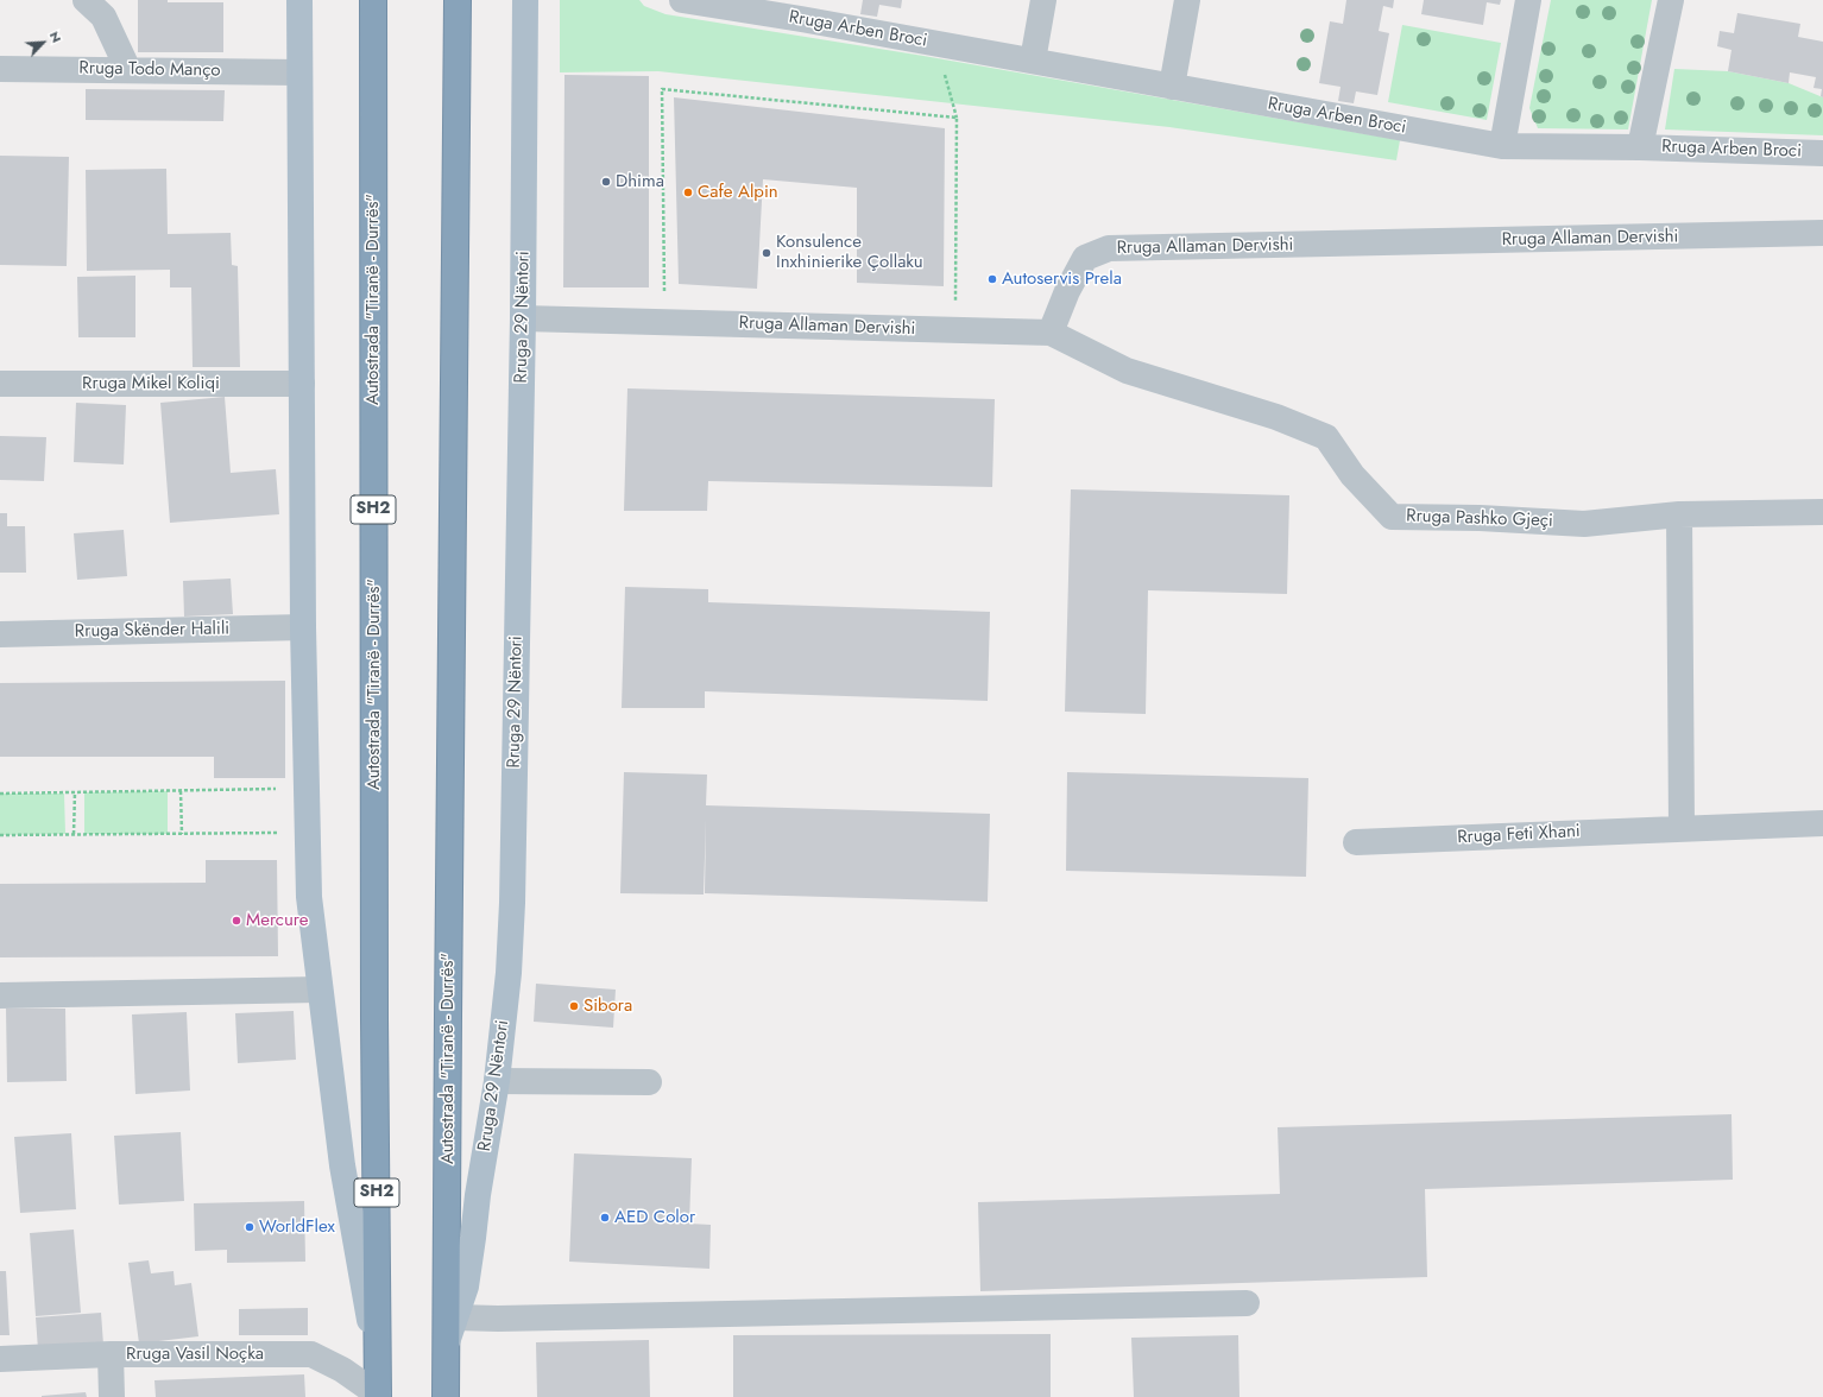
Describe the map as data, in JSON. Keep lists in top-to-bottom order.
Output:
{
  "streets": {
    "highway": ["Autostrada \"Tiranë - Durrës\"", "Rruga 29 Nëntori", "SH2"],
    "street": [
      "Rruga Arben Broci",
      "Rruga Todo Manço",
      "Rruga Allaman Dervishi",
      "Rruga Mikel Koliqi",
      "Rruga Pashko Gjeçi",
      "Rruga Skënder Halili",
      "Rruga Feti Xhani",
      "Rruga Vasil Noçka"
    ]
  },
  "crossings": [
    ["Rruga Allaman Dervishi", "Rruga 29 Nëntori"],
    ["Rruga Allaman Dervishi", "Rruga Pashko Gjeçi"],
    ["Autostrada \"Tiranë - Durrës\"", "Rruga 29 Nëntori"],
    ["Autostrada \"Tiranë - Durrës\"", "SH2"],
    ["SH2", "Rruga Vasil Noçka"]
  ],
  "places": [
    "Dhima",
    "Cafe Alpin",
    "Konsulence Inxhinierike Çollaku",
    "Autoservis Prela",
    "Mercure",
    "Sibora",
    "AED Color",
    "WorldFlex"
  ],
  "north": "top right"
}
